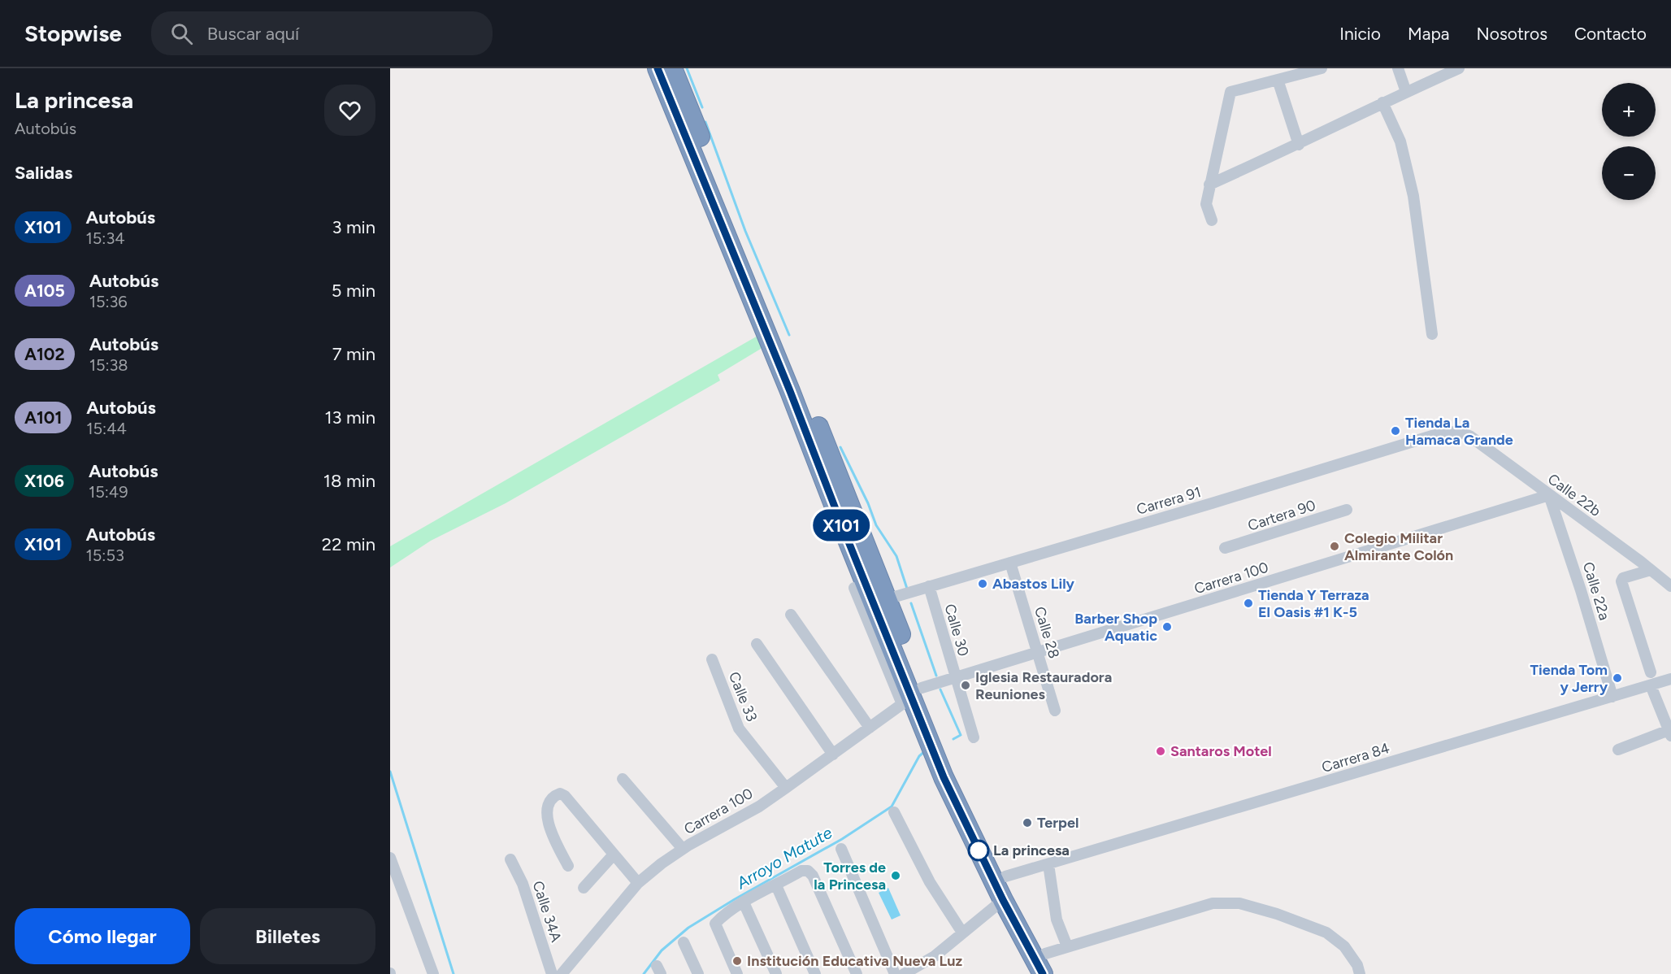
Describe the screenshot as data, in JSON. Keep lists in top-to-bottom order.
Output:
{
  "streets": {
    "street": [
      "Calle 22b",
      "Carrera 91",
      "Cartera 90",
      "Carrera 100",
      "Calle 22a",
      "Calle 30",
      "Calle 28",
      "Calle 33",
      "Carrera 84",
      "Calle 34A"
    ]
  },
  "crossings": [
    ["Calle 22b", "Carrera 91"],
    ["Calle 22b", "Carrera 100"],
    ["Calle 22b", "Calle 22a"],
    ["Carrera 91", "Calle 30"],
    ["Carrera 91", "Calle 28"],
    ["Carrera 100", "Calle 22a"],
    ["Carrera 100", "Calle 30"],
    ["Carrera 100", "Calle 28"],
    ["Carrera 100", "Calle 33"],
    ["Calle 22a", "Carrera 84"]
  ],
  "water": ["Arroyo Matute"],
  "places": [
    "Tienda La Hamaca Grande",
    "Colegio Militar Almirante Colón",
    "Abastos Lily",
    "Tienda Y Terraza El Oasis #1 K-5",
    "Barber Shop Aquatic",
    "Tienda Tom y Jerry",
    "Iglesia Restauradora Reuniones",
    "Santaros Motel",
    "Terpel",
    "La princesa",
    "Torres de la Princesa",
    "Institución Educativa Nueva Luz"
  ],
  "lines": ["bus line X101"],
  "page": {
    "header": "Stopwise",
    "search": "Buscar aquí",
    "nav": [
      "Inicio",
      "Mapa",
      "Nosotros",
      "Contacto"
    ],
    "heading": [
      ["La princesa", "Autobús"],
      "Salidas"
    ],
    "on_map": "X101",
    "map_buttons": ["+", "−"],
    "list": [
      {
        "mark": "X101",
        "name": "Autobús",
        "note": "15:34",
        "value": "3 min"
      },
      {
        "mark": "A105",
        "name": "Autobús",
        "note": "15:36",
        "value": "5 min"
      },
      {
        "mark": "A102",
        "name": "Autobús",
        "note": "15:38",
        "value": "7 min"
      },
      {
        "mark": "A101",
        "name": "Autobús",
        "note": "15:44",
        "value": "13 min"
      },
      {
        "mark": "X106",
        "name": "Autobús",
        "note": "15:49",
        "value": "18 min"
      },
      {
        "mark": "X101",
        "name": "Autobús",
        "note": "15:53",
        "value": "22 min"
      }
    ],
    "buttons": ["Cómo llegar", "Billetes"]
  }
}
